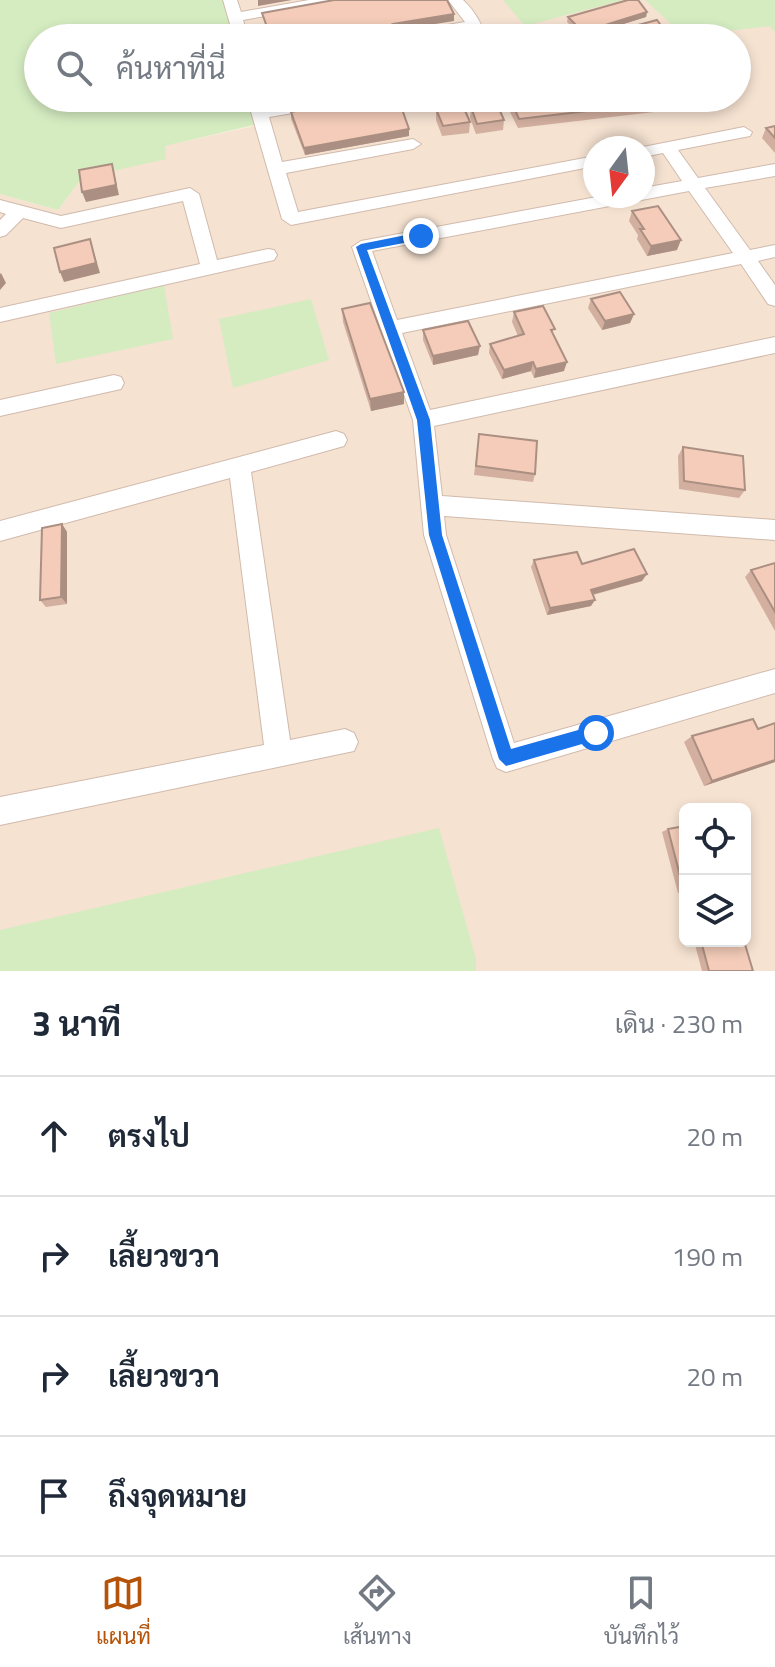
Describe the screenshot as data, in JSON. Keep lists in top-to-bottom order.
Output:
{
  "north": "bottom",
  "page": {
    "search": "ค้นหาที่นี่",
    "heading": ["3 นาที", "เดิน · 230 m"],
    "list": [
      ["ตรงไป", "20 m"],
      ["เลี้ยวขวา", "190 m"],
      ["เลี้ยวขวา", "20 m"],
      "ถึงจุดหมาย"
    ],
    "nav": ["แผนที่", "เส้นทาง", "บันทึกไว้"]
  }
}
